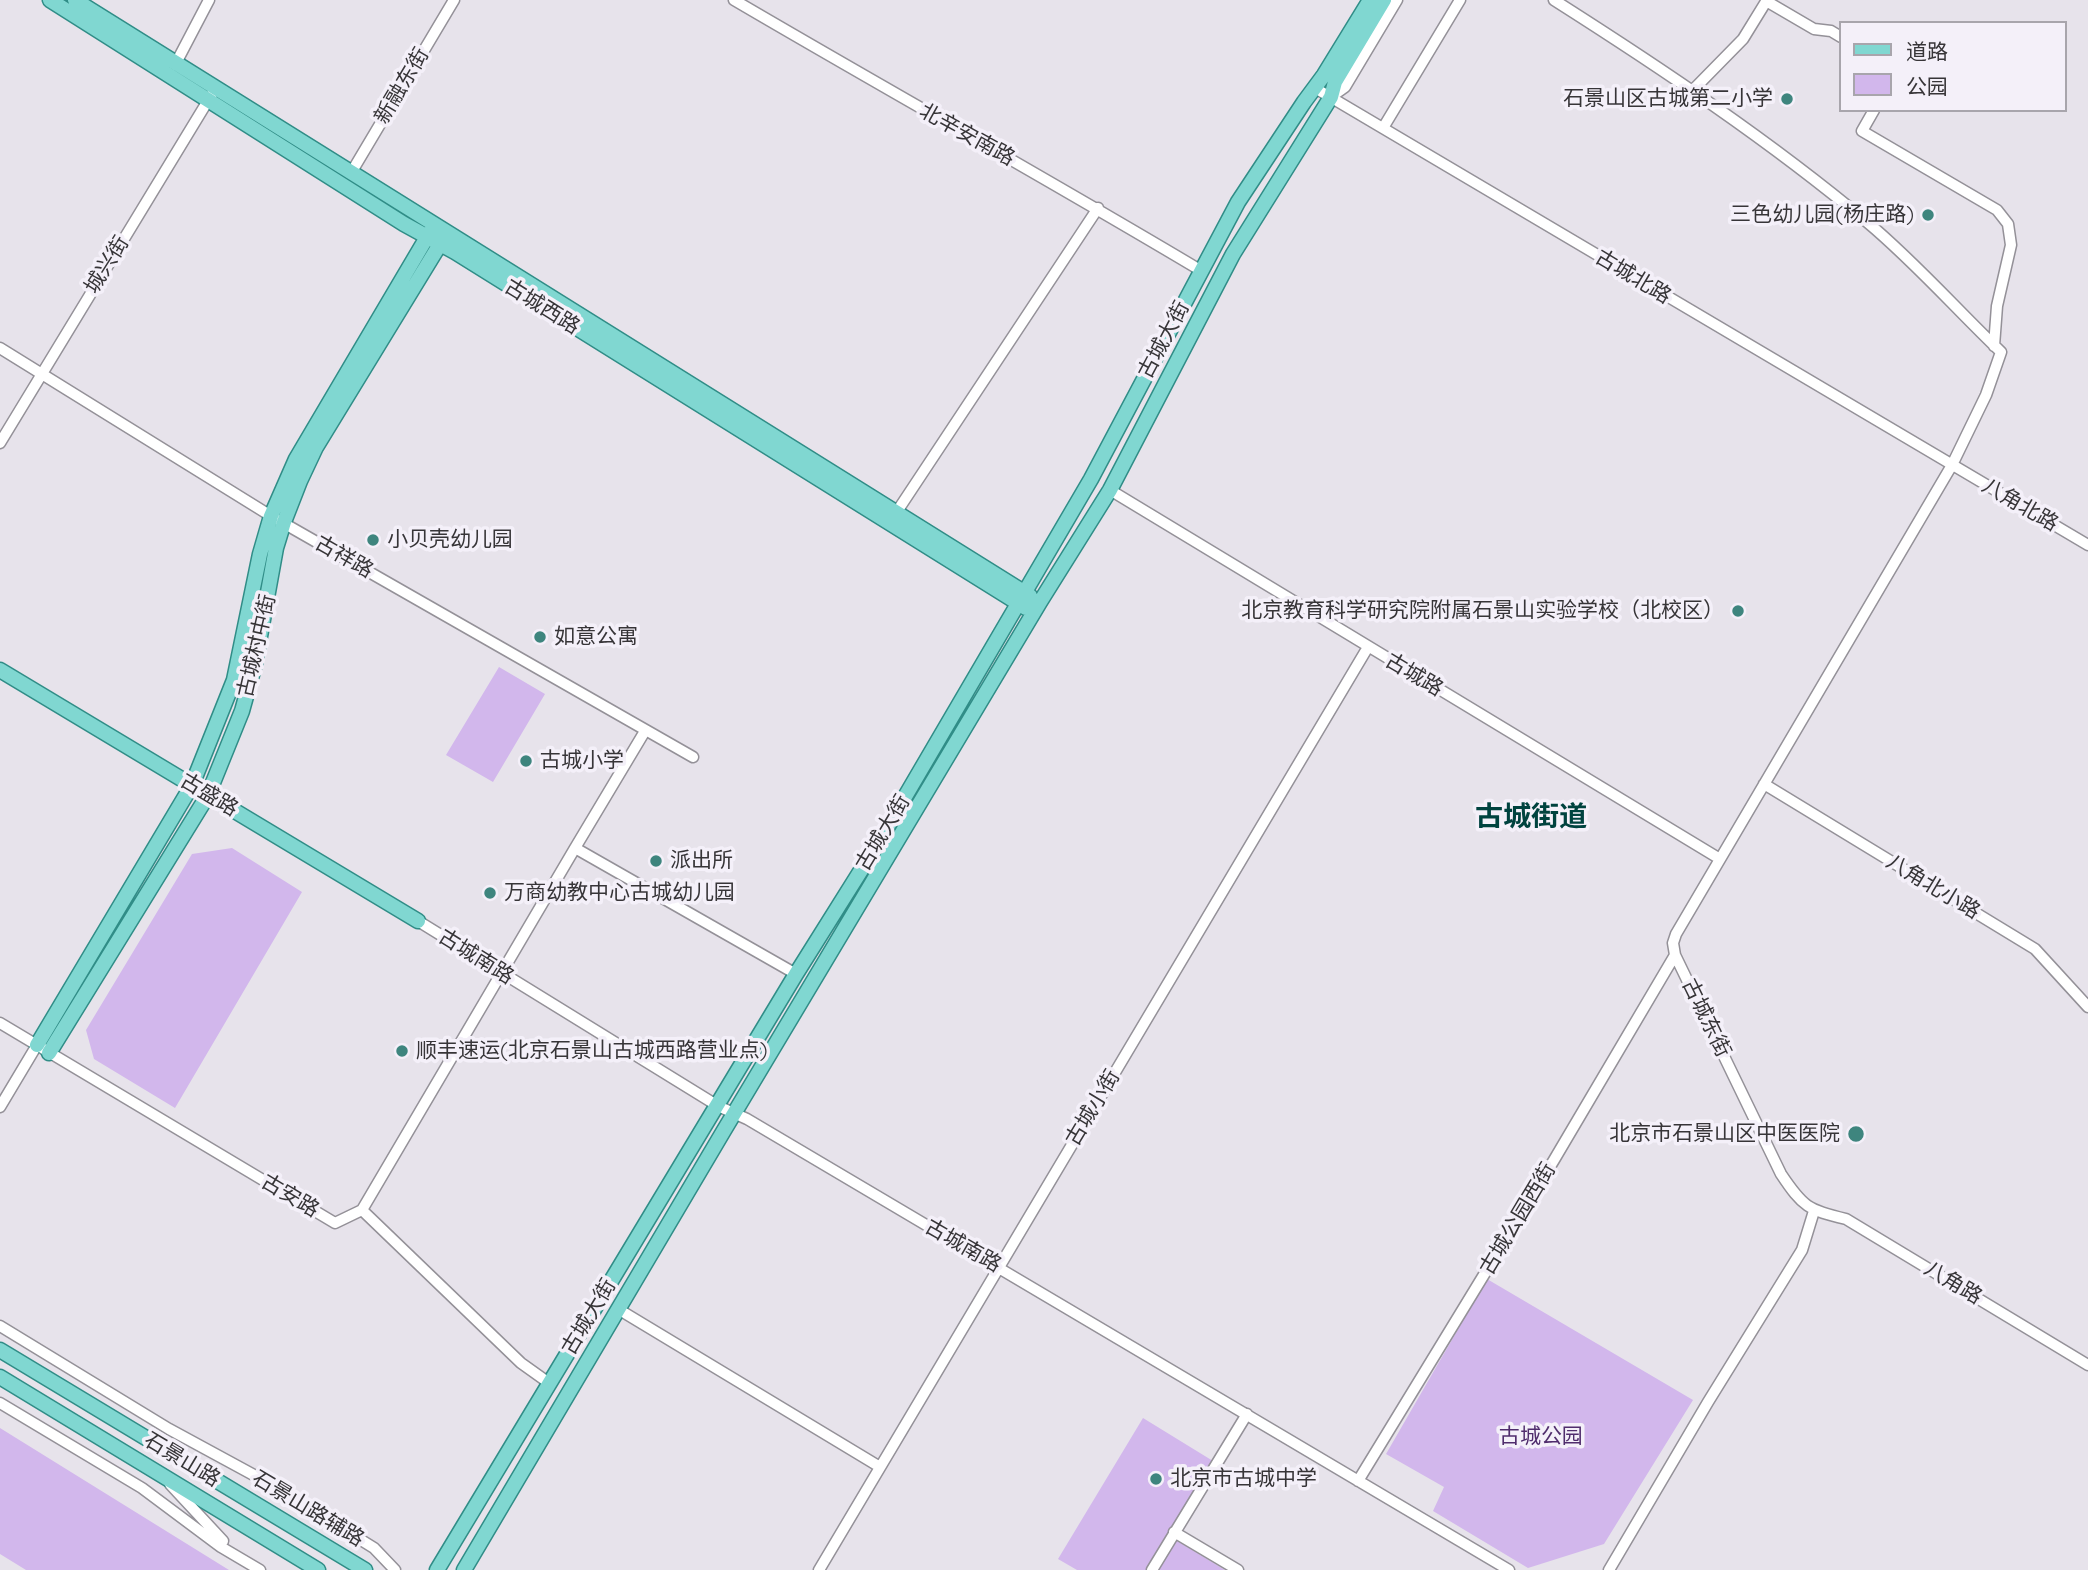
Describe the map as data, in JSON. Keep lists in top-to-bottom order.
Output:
{
  "streets": {
    "main road": [
      "古城西路",
      "古城大街",
      "古城村中街",
      "古盛路",
      "石景山路"
    ],
    "street": [
      "新融东街",
      "北辛安南路",
      "城兴街",
      "古城北路",
      "八角北路",
      "古祥路",
      "古城路",
      "八角北小路",
      "古城南路",
      "古城东街",
      "古城小街",
      "古安路",
      "古城公园西街",
      "八角路",
      "石景山路辅路"
    ]
  },
  "crossings": [
    ["新融东街", "古城西路"],
    ["北辛安南路", "古城大街"],
    ["城兴街", "古城西路"],
    ["城兴街", "古祥路"],
    ["古城北路", "古城大街"],
    ["古城北路", "八角北路"],
    ["古城北路", "古城东街"],
    ["古城西路", "古城大街"],
    ["古城西路", "古城村中街"],
    ["古城大街", "古城路"],
    ["古城大街", "古城南路"],
    ["八角北路", "古城东街"],
    ["古祥路", "古城村中街"],
    ["古城村中街", "古盛路"],
    ["古城村中街", "古安路"],
    ["古城路", "古城东街"],
    ["古城路", "古城小街"],
    ["古盛路", "古城南路"],
    ["八角北小路", "古城东街"],
    ["古城南路", "古城小街"],
    ["古城南路", "古城公园西街"],
    ["古城东街", "古城公园西街"],
    ["古城东街", "八角路"]
  ],
  "districts": ["古城街道"],
  "parks": ["古城公园"],
  "places": [
    "石景山区古城第二小学",
    "三色幼儿园(杨庄路)",
    "小贝壳幼儿园",
    "北京教育科学研究院附属石景山实验学校（北校区）",
    "如意公寓",
    "古城小学",
    "派出所",
    "万商幼教中心古城幼儿园",
    "顺丰速运(北京石景山古城西路营业点)",
    "北京市石景山区中医医院",
    "北京市古城中学"
  ],
  "legend": ["道路", "公园"]
}
